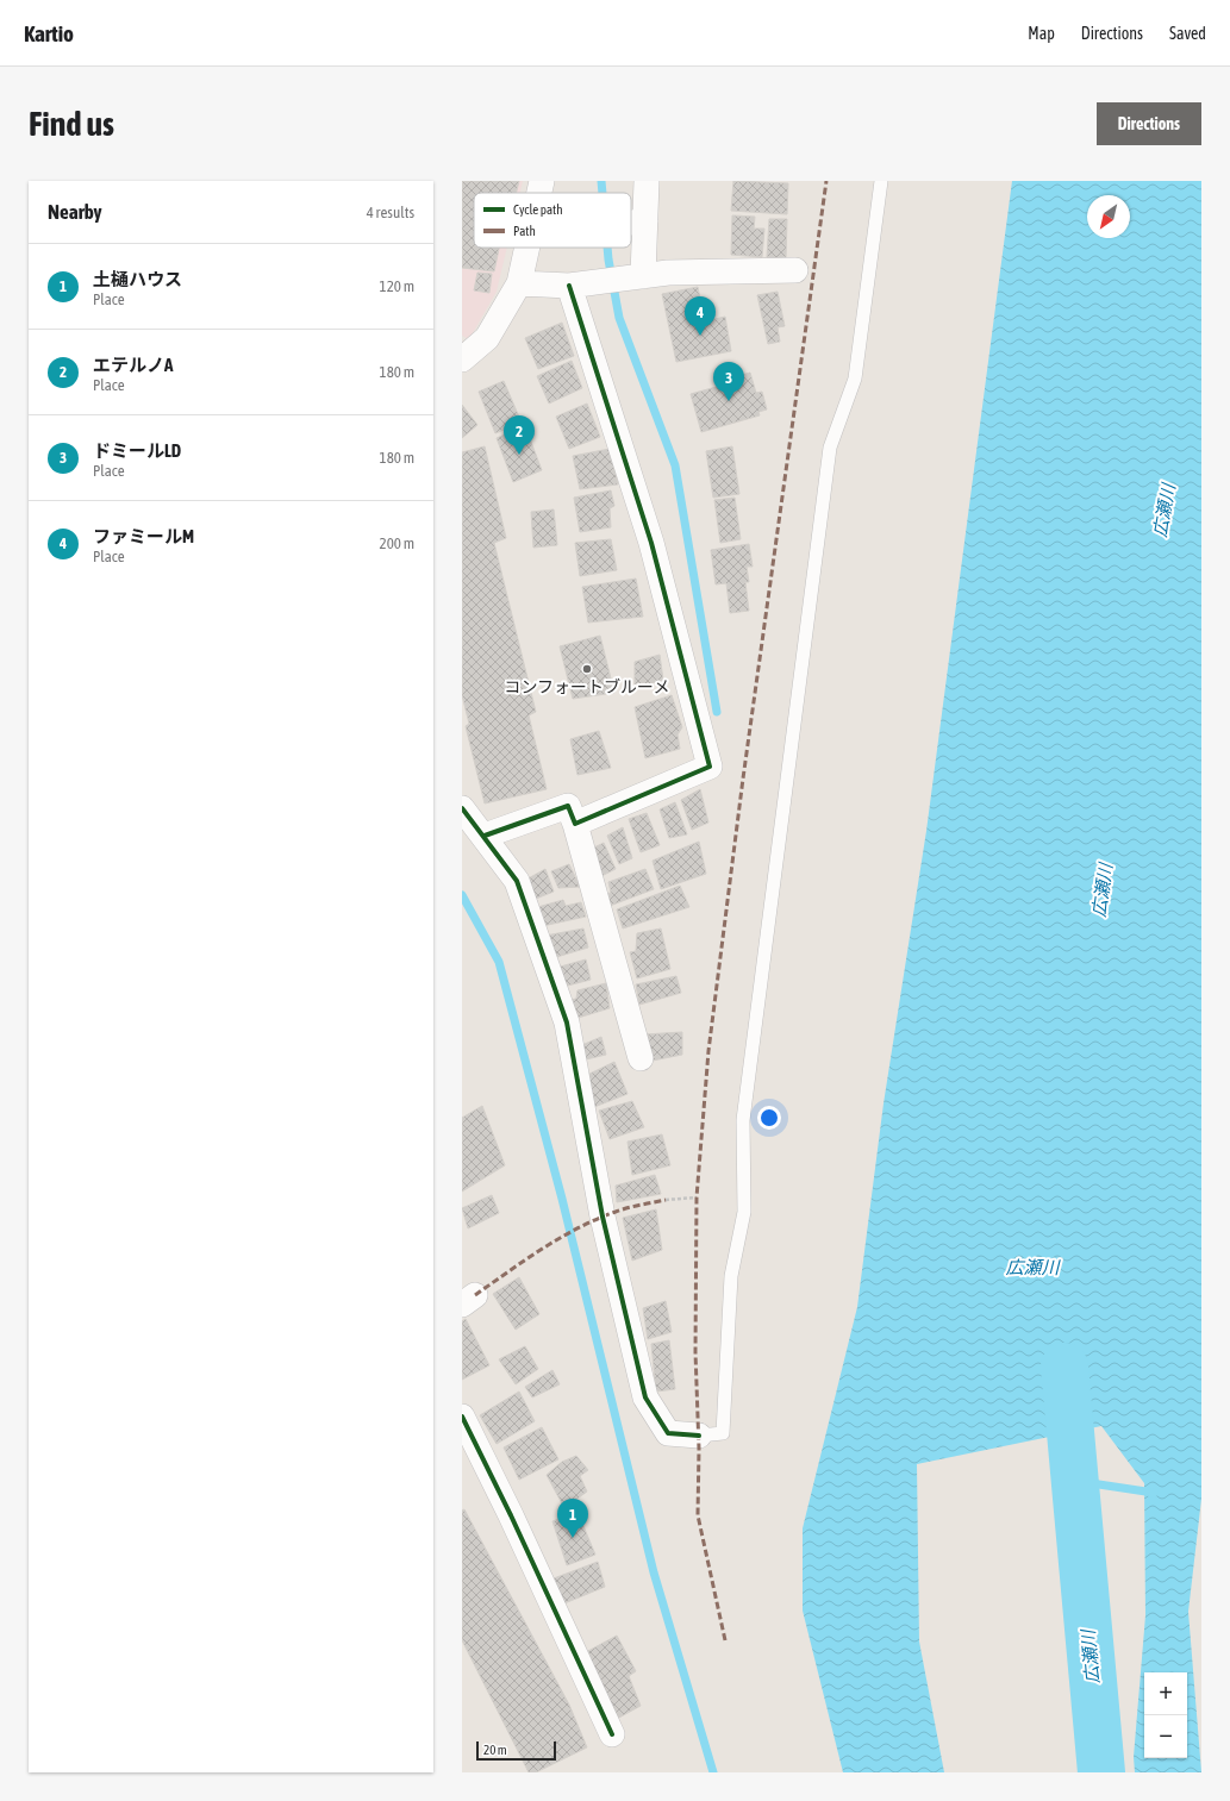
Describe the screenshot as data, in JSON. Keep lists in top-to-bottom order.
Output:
{
  "water": ["広瀬川"],
  "places": ["コンフォートブルーメ"],
  "legend": ["Cycle path", "Path"],
  "scale_bar": "20 m",
  "north": "bottom left",
  "page": {
    "header": "Kartio",
    "nav": ["Map", "Directions", "Saved"],
    "buttons": "Directions",
    "title": "Find us",
    "heading": ["Nearby", "4 results"],
    "list": [
      {
        "mark": "1",
        "name": "土樋ハウス",
        "note": "Place",
        "value": "120 m"
      },
      {
        "mark": "2",
        "name": "エテルノA",
        "note": "Place",
        "value": "180 m"
      },
      {
        "mark": "3",
        "name": "ドミールLD",
        "note": "Place",
        "value": "180 m"
      },
      {
        "mark": "4",
        "name": "ファミールM",
        "note": "Place",
        "value": "200 m"
      }
    ],
    "pins": [
      "4",
      "3",
      "2",
      "1"
    ],
    "map_buttons": ["+", "−"],
    "scale": "20 m"
  }
}
